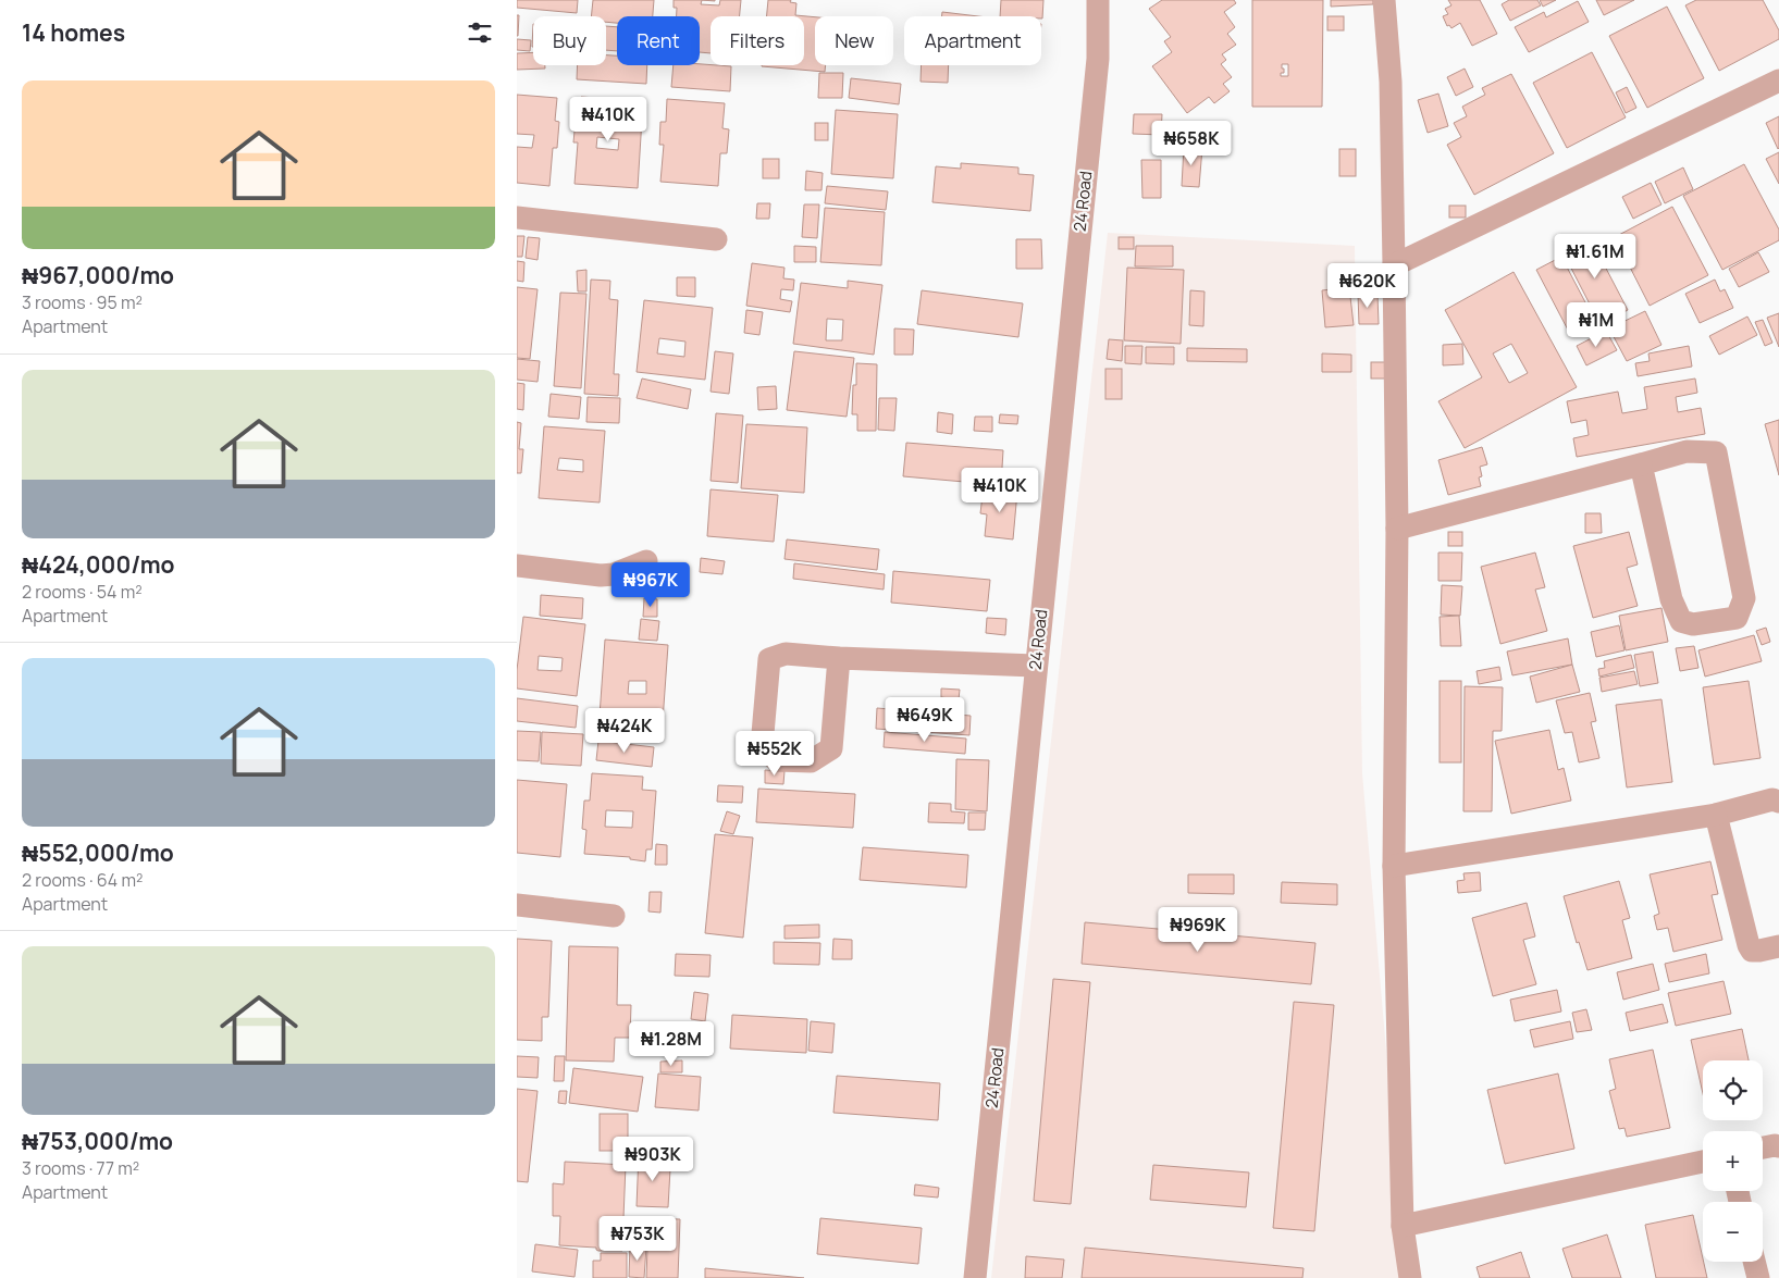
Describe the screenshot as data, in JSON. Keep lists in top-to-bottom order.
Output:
{
  "streets": {
    "street": ["24 Road"]
  },
  "page": {
    "heading": "14 homes",
    "chip": [
      "Buy",
      "Rent",
      "Filters",
      "New",
      "Apartment"
    ],
    "list": [
      {
        "name": "₦967,000/mo",
        "note": "3 rooms · 95 m² · Apartment"
      },
      {
        "name": "₦424,000/mo",
        "note": "2 rooms · 54 m² · Apartment"
      },
      {
        "name": "₦552,000/mo",
        "note": "2 rooms · 64 m² · Apartment"
      },
      {
        "name": "₦753,000/mo",
        "note": "3 rooms · 77 m² · Apartment"
      }
    ],
    "price": [
      "₦410K",
      "₦658K",
      "₦1.61M",
      "₦620K",
      "₦1M",
      "₦410K",
      "₦967K",
      "₦649K",
      "₦424K",
      "₦552K",
      "₦969K",
      "₦1.28M",
      "₦903K",
      "₦753K"
    ],
    "map_buttons": ["+", "−"]
  }
}
